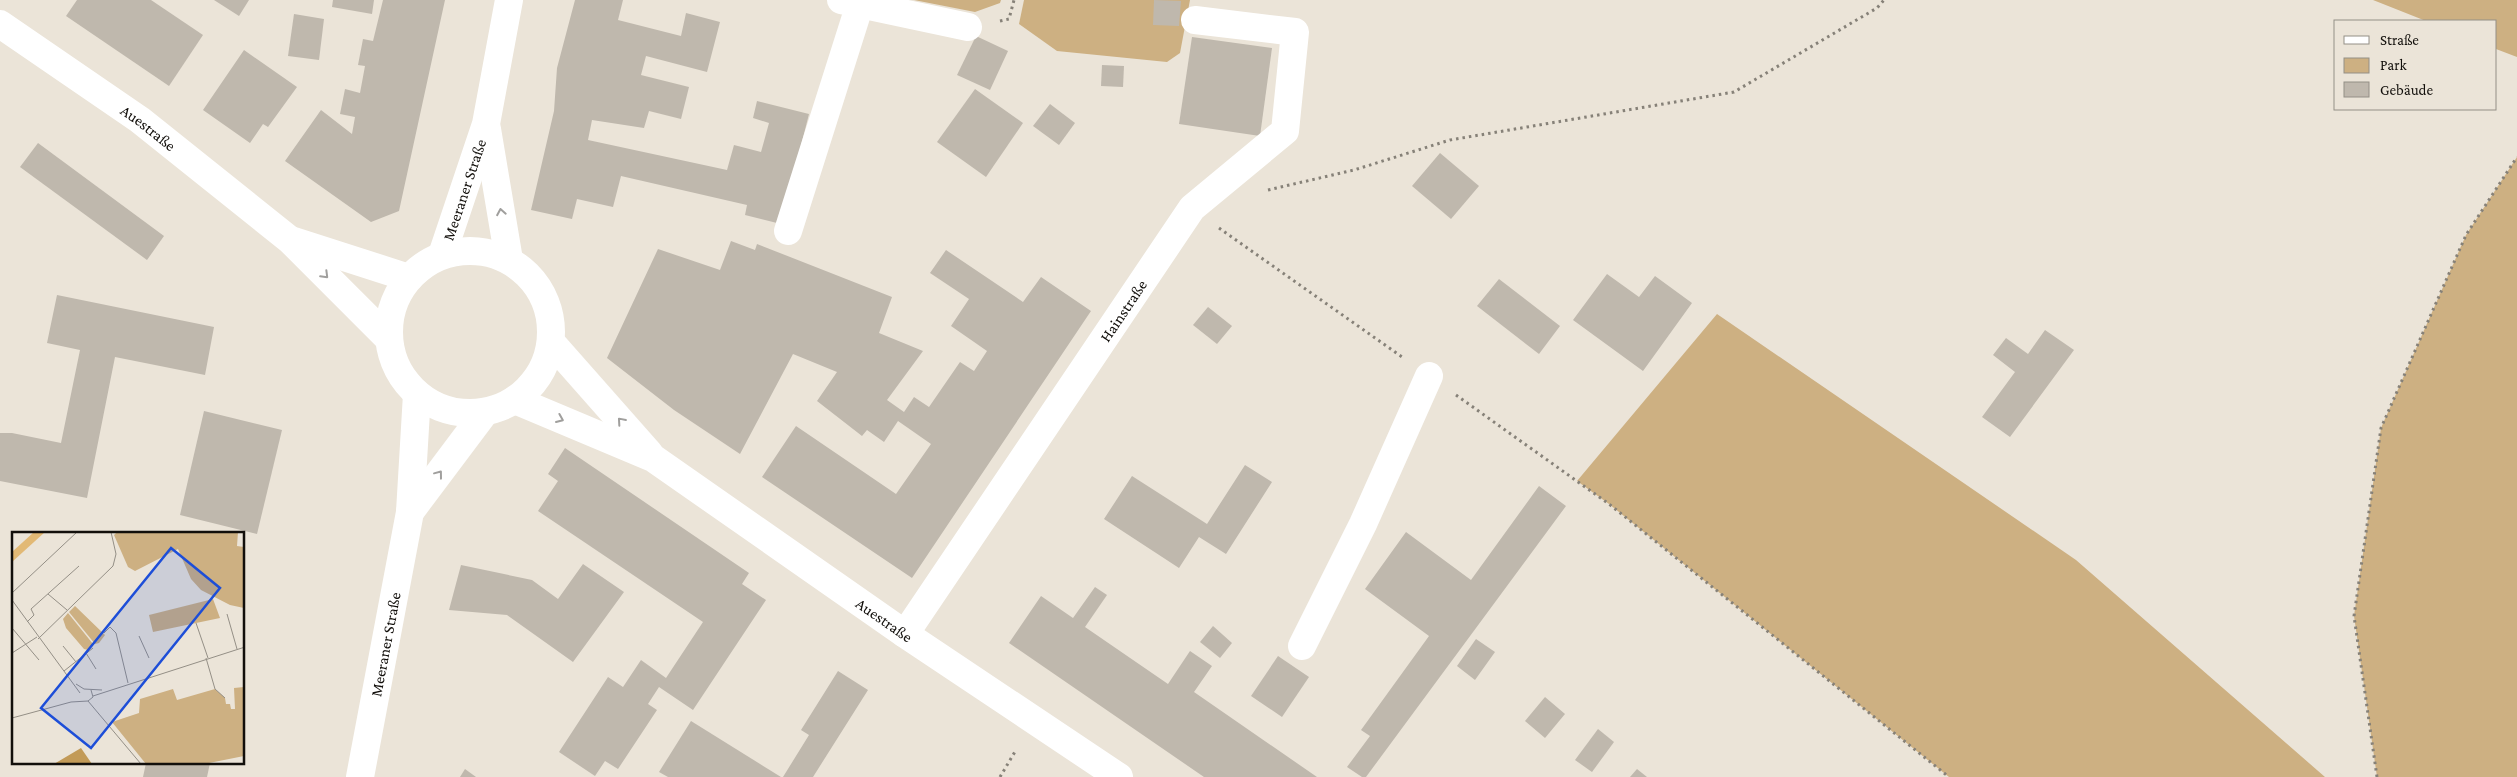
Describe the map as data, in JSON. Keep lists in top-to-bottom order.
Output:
{
  "streets": {
    "street": ["Auestraße", "Meeraner Straße", "Hainstraße"]
  },
  "crossings": [
    ["Auestraße", "Meeraner Straße"],
    ["Auestraße", "Hainstraße"]
  ],
  "legend": ["Straße", "Park", "Gebäude"]
}
